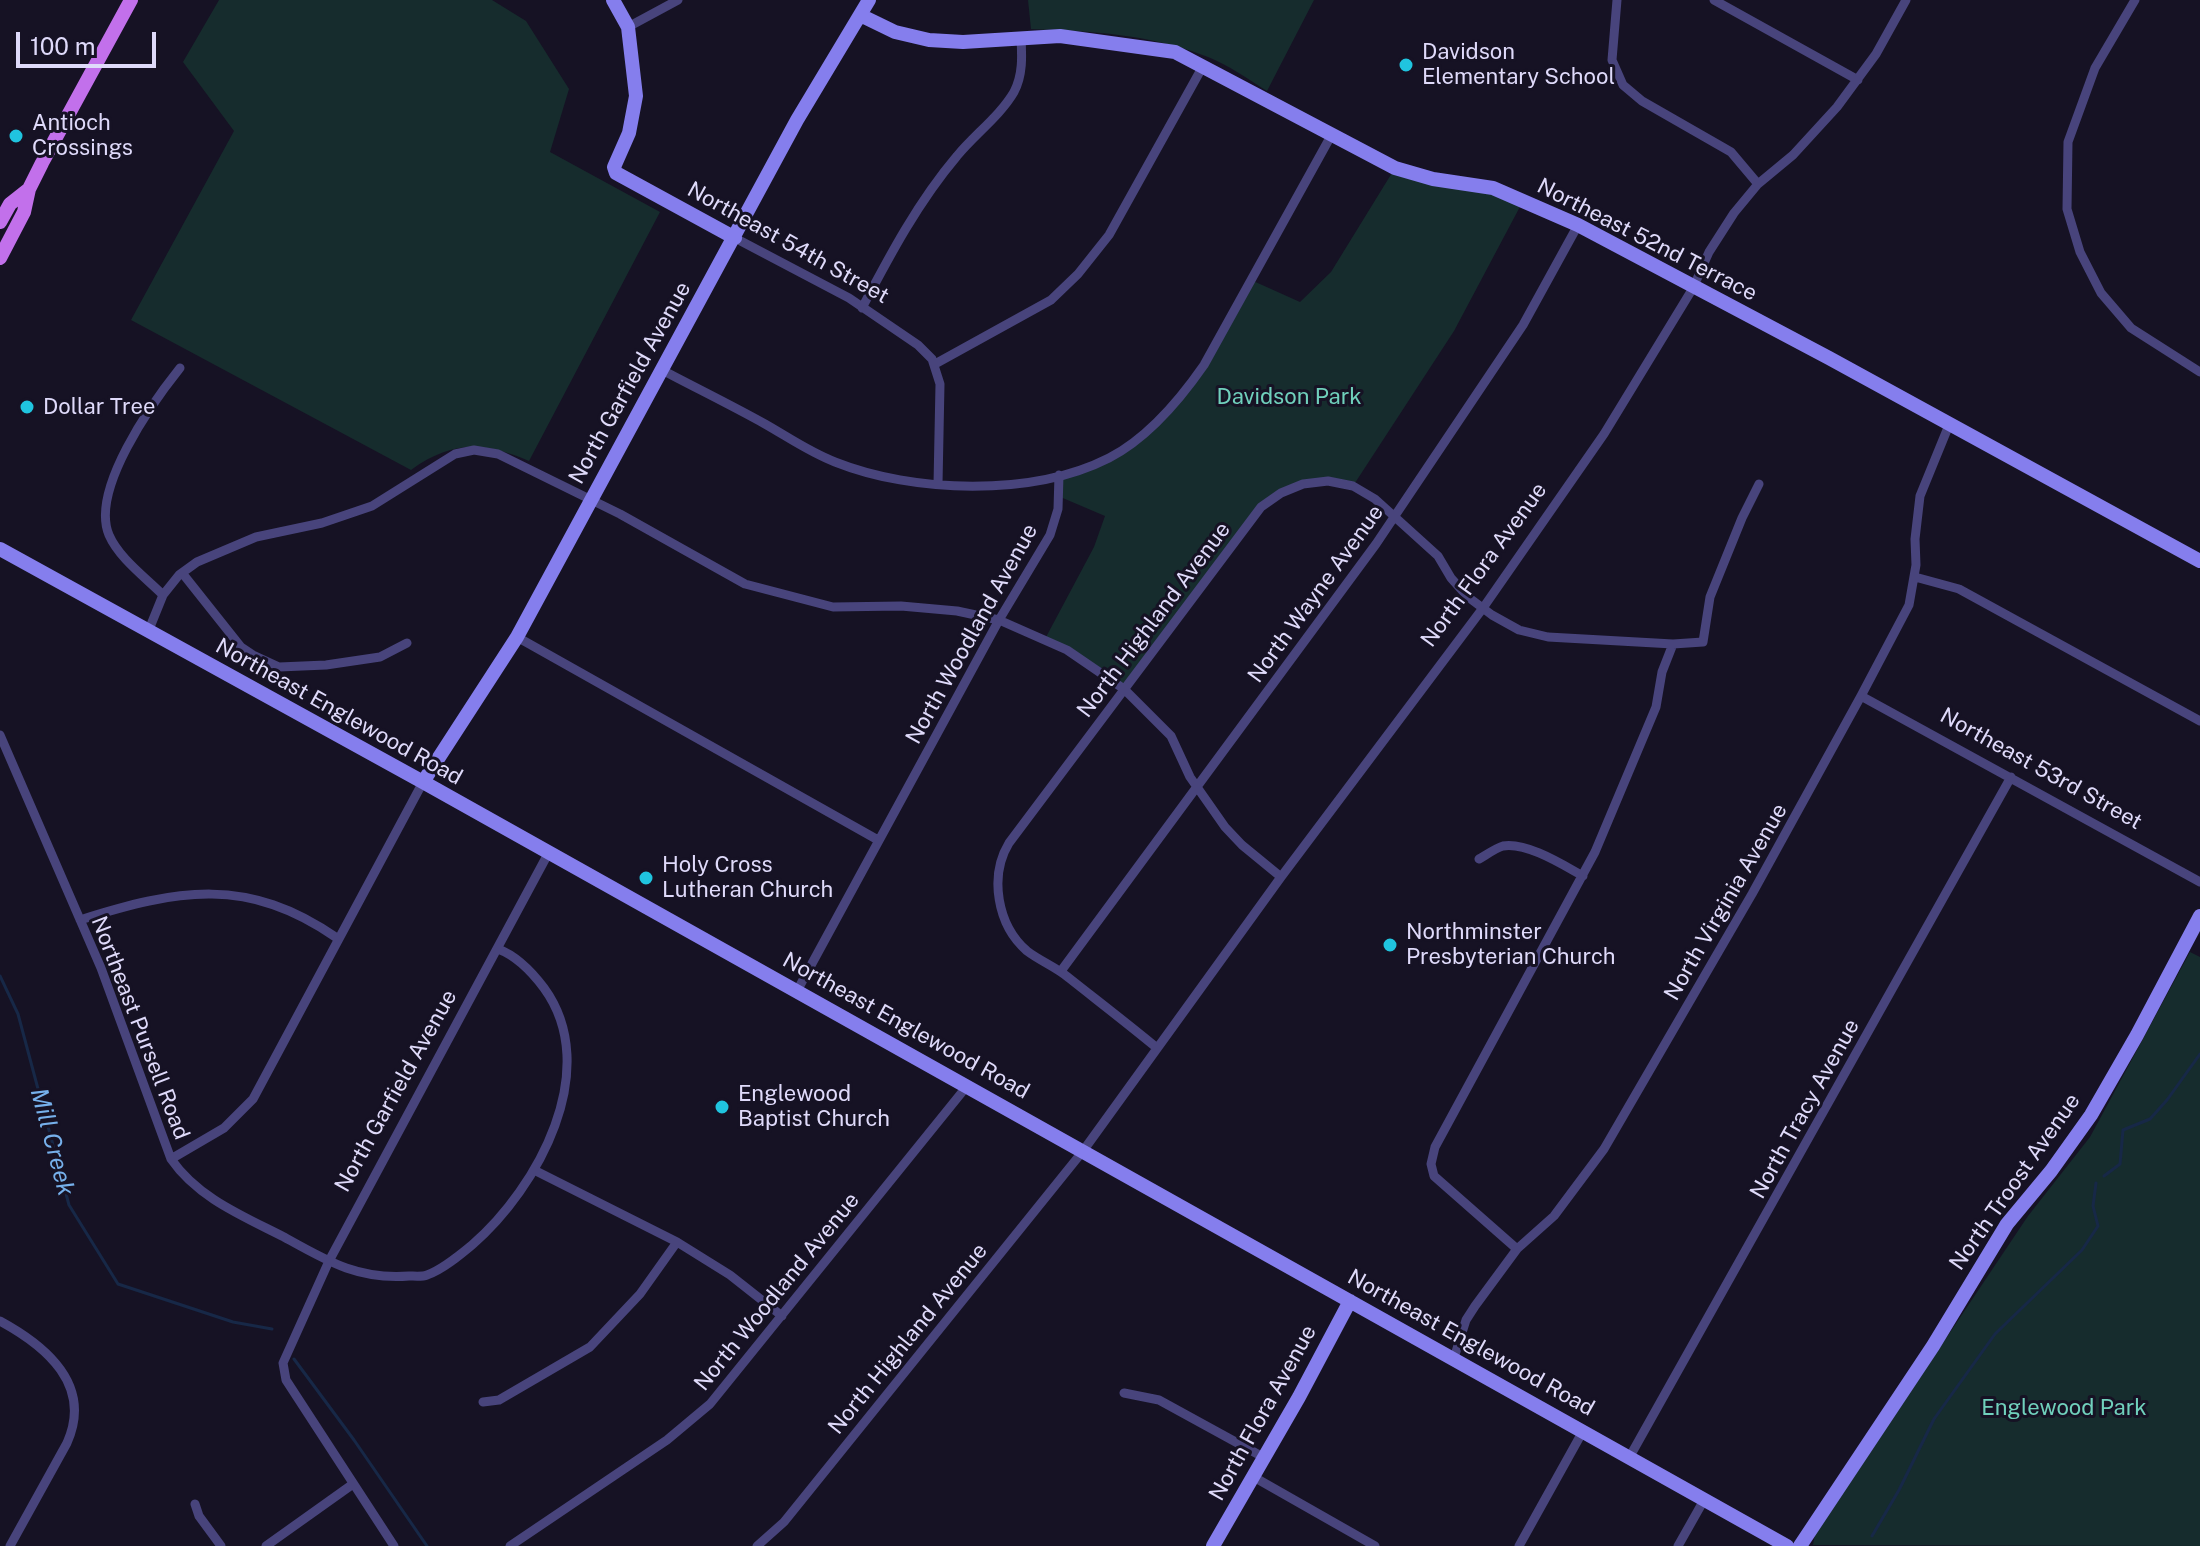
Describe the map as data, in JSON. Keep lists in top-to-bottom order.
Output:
{
  "streets": {
    "street": [
      "Northeast 52nd Terrace",
      "Northeast 54th Street",
      "North Garfield Avenue",
      "North Flora Avenue",
      "North Wayne Avenue",
      "North Highland Avenue",
      "North Woodland Avenue",
      "Northeast Englewood Road",
      "Northeast 53rd Street",
      "North Virginia Avenue",
      "Northeast Pursell Road",
      "North Tracy Avenue",
      "North Troost Avenue"
    ]
  },
  "crossings": [
    ["Northeast 52nd Terrace", "North Garfield Avenue"],
    ["Northeast 52nd Terrace", "North Flora Avenue"],
    ["Northeast 52nd Terrace", "North Wayne Avenue"],
    ["Northeast 52nd Terrace", "North Virginia Avenue"],
    ["Northeast 54th Street", "North Garfield Avenue"],
    ["North Garfield Avenue", "Northeast Englewood Road"],
    ["North Garfield Avenue", "Northeast Pursell Road"],
    ["North Flora Avenue", "North Highland Avenue"],
    ["North Flora Avenue", "Northeast Englewood Road"],
    ["North Wayne Avenue", "North Highland Avenue"],
    ["North Highland Avenue", "Northeast Englewood Road"],
    ["North Woodland Avenue", "Northeast Englewood Road"],
    ["Northeast Englewood Road", "North Virginia Avenue"],
    ["Northeast Englewood Road", "North Tracy Avenue"],
    ["Northeast 53rd Street", "North Virginia Avenue"],
    ["Northeast 53rd Street", "North Tracy Avenue"]
  ],
  "water": ["Mill Creek"],
  "parks": ["Davidson Park", "Englewood Park"],
  "places": [
    "Davidson Elementary School",
    "Antioch Crossings",
    "Dollar Tree",
    "Holy Cross Lutheran Church",
    "Northminster Presbyterian Church",
    "Englewood Baptist Church"
  ],
  "scale_bar": "100 m"
}
